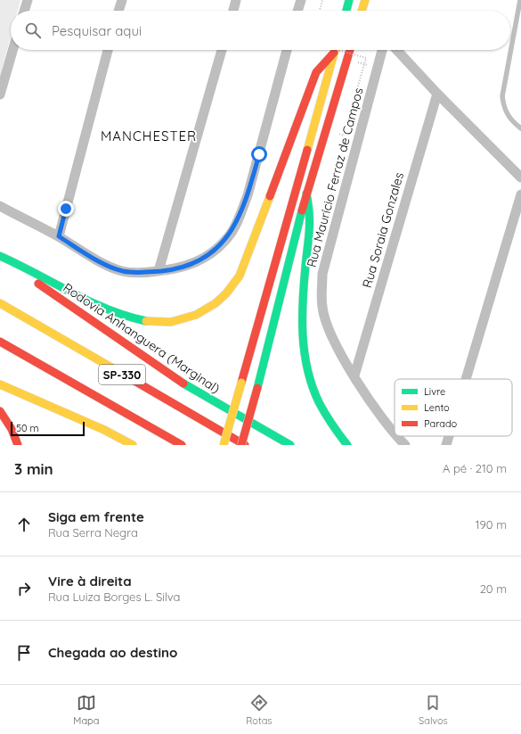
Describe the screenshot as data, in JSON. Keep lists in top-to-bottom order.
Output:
{
  "streets": {
    "main road": ["Rodovia Anhanguera (Marginal)", "SP-330"],
    "street": ["Rua Maurício Ferraz de Campos", "Rua Soraia Gonzales"]
  },
  "crossings": [
    ["Rua Maurício Ferraz de Campos", "Rua Soraia Gonzales"]
  ],
  "districts": ["MANCHESTER"],
  "legend": ["Livre", "Lento", "Parado"],
  "scale_bar": "50 m",
  "page": {
    "search": "Pesquisar aqui",
    "scale": "50 m",
    "heading": ["3 min", "A pé · 210 m"],
    "list": [
      ["Siga em frente", "Rua Serra Negra", "190 m"],
      ["Vire à direita", "Rua Luiza Borges L. Silva", "20 m"],
      "Chegada ao destino"
    ],
    "nav": ["Mapa", "Rotas", "Salvos"]
  }
}
